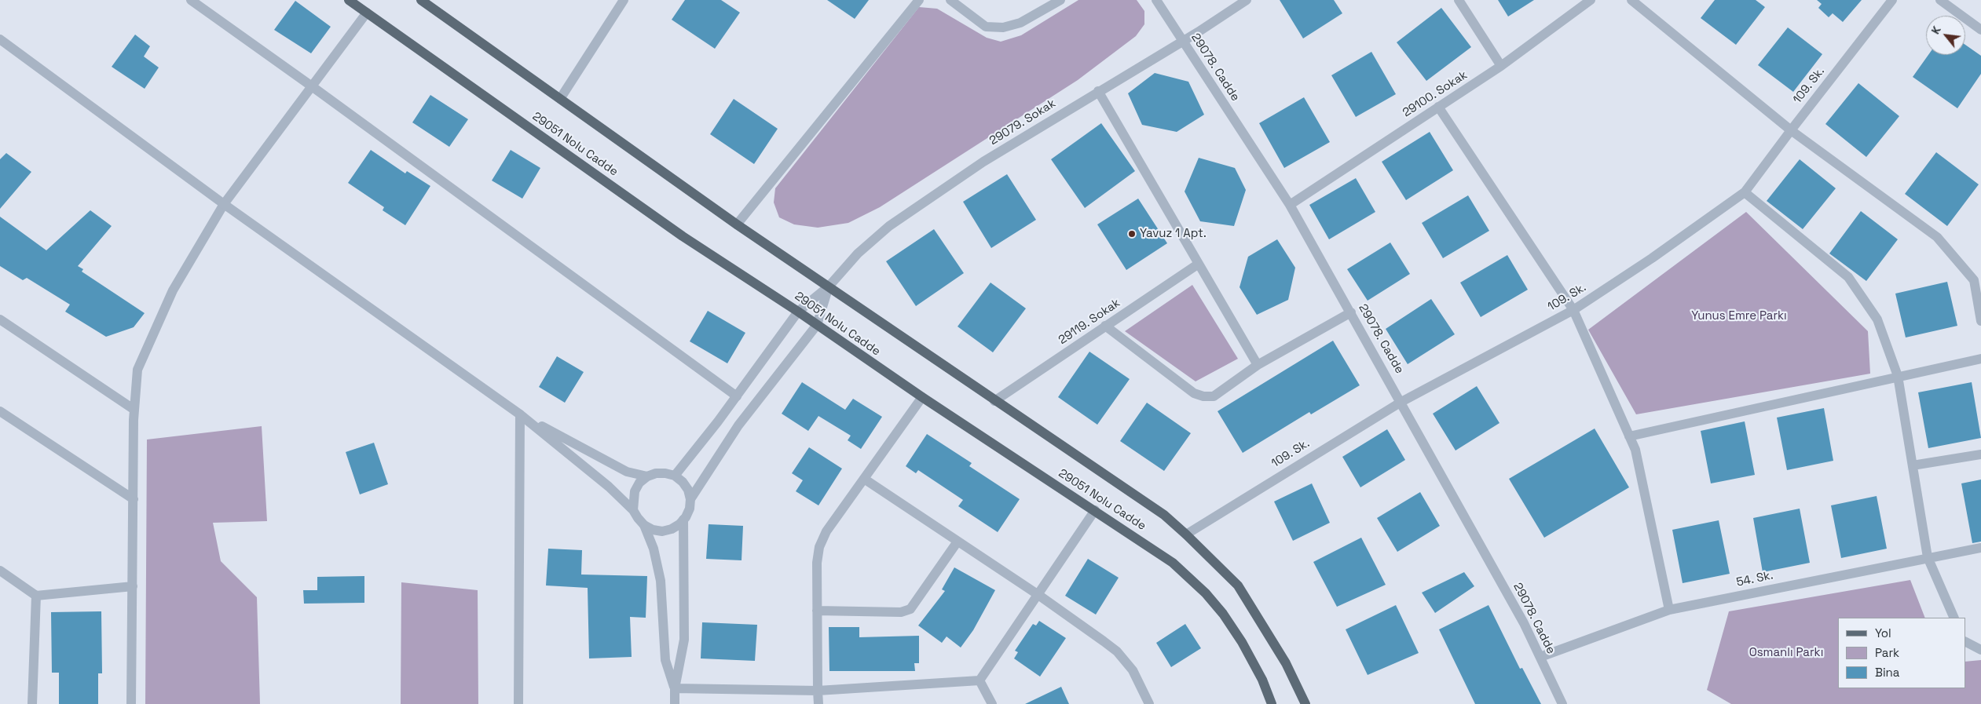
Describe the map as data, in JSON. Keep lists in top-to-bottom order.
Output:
{
  "streets": {
    "main road": ["29051 Nolu Cadde"],
    "street": [
      "29078. Cadde",
      "109. Sk.",
      "29100. Sokak",
      "29079. Sokak",
      "29119. Sokak",
      "54. Sk."
    ]
  },
  "crossings": [
    ["29078. Cadde", "109. Sk."],
    ["29078. Cadde", "29100. Sokak"],
    ["29078. Cadde", "29079. Sokak"],
    ["29078. Cadde", "54. Sk."],
    ["109. Sk.", "29051 Nolu Cadde"],
    ["29079. Sokak", "29051 Nolu Cadde"],
    ["29051 Nolu Cadde", "29119. Sokak"]
  ],
  "parks": ["Yunus Emre Parkı", "Osmanlı Parkı"],
  "places": ["Yavuz 1 Apt."],
  "legend": ["Yol", "Park", "Bina"],
  "north": "top left"
}
